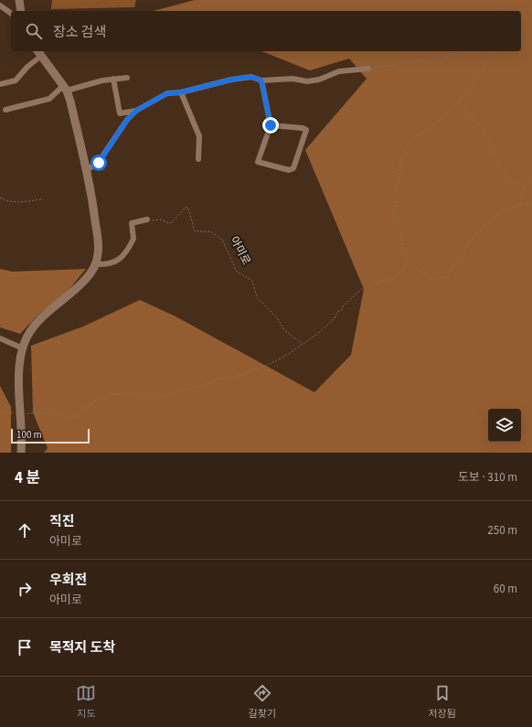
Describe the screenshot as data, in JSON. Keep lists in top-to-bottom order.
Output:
{
  "streets": {
    "path": ["아미로"]
  },
  "scale_bar": "100 m",
  "page": {
    "search": "장소 검색",
    "scale": "100 m",
    "heading": ["4 분", "도보 · 310 m"],
    "list": [
      ["직진", "아미로", "250 m"],
      ["우회전", "아미로", "60 m"],
      "목적지 도착"
    ],
    "nav": ["지도", "길찾기", "저장됨"]
  }
}
